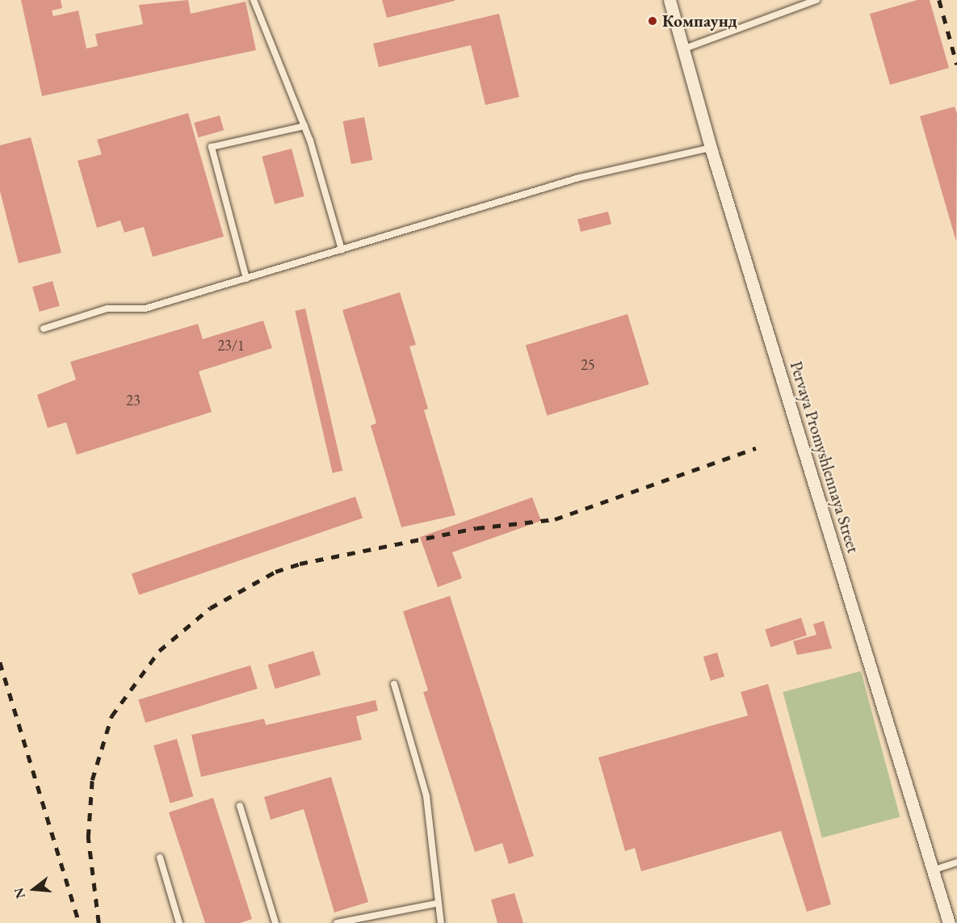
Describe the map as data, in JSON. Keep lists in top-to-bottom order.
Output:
{
  "streets": {
    "street": ["Pervaya Promyshlennaya Street"]
  },
  "places": ["Компаунд"],
  "house_numbers": ["23/1", "25", "23"],
  "north": "left"
}
